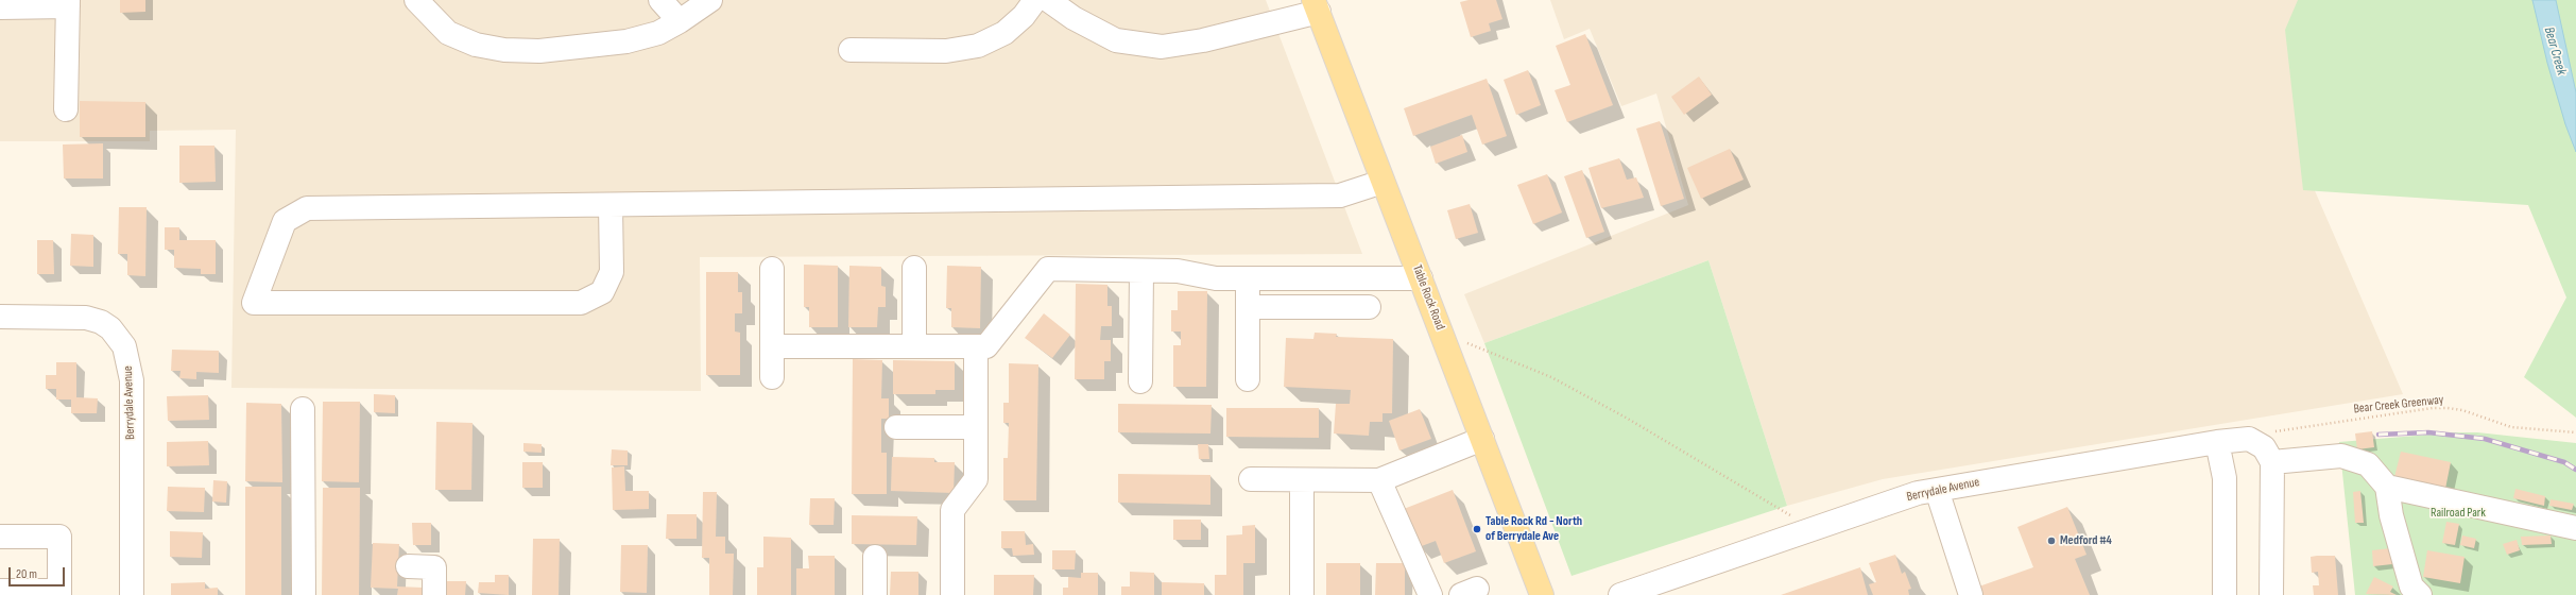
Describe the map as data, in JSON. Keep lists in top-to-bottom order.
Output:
{
  "streets": {
    "main road": ["Table Rock Road"],
    "street": ["Berrydale Avenue"],
    "path": ["Bear Creek Greenway"]
  },
  "water": ["Bear Creek"],
  "parks": ["Railroad Park"],
  "places": ["Table Rock Rd - North of Berrydale Ave", "Medford #4"],
  "scale_bar": "20 m"
}
